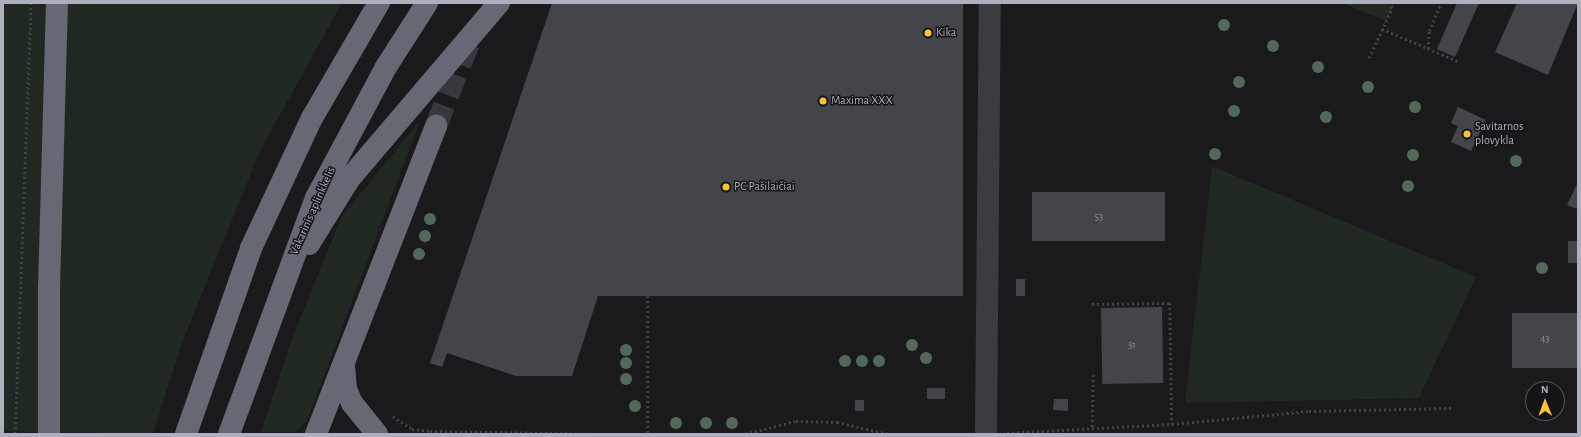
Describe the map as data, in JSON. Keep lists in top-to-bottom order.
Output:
{
  "streets": {
    "highway": ["Vakarinis aplinkkelis"]
  },
  "places": [
    "Kika",
    "Maxima XXX",
    "Savitarnos plovykla",
    "PC Pašilaičiai"
  ],
  "house_numbers": ["53", "43", "51"],
  "north": "top"
}
